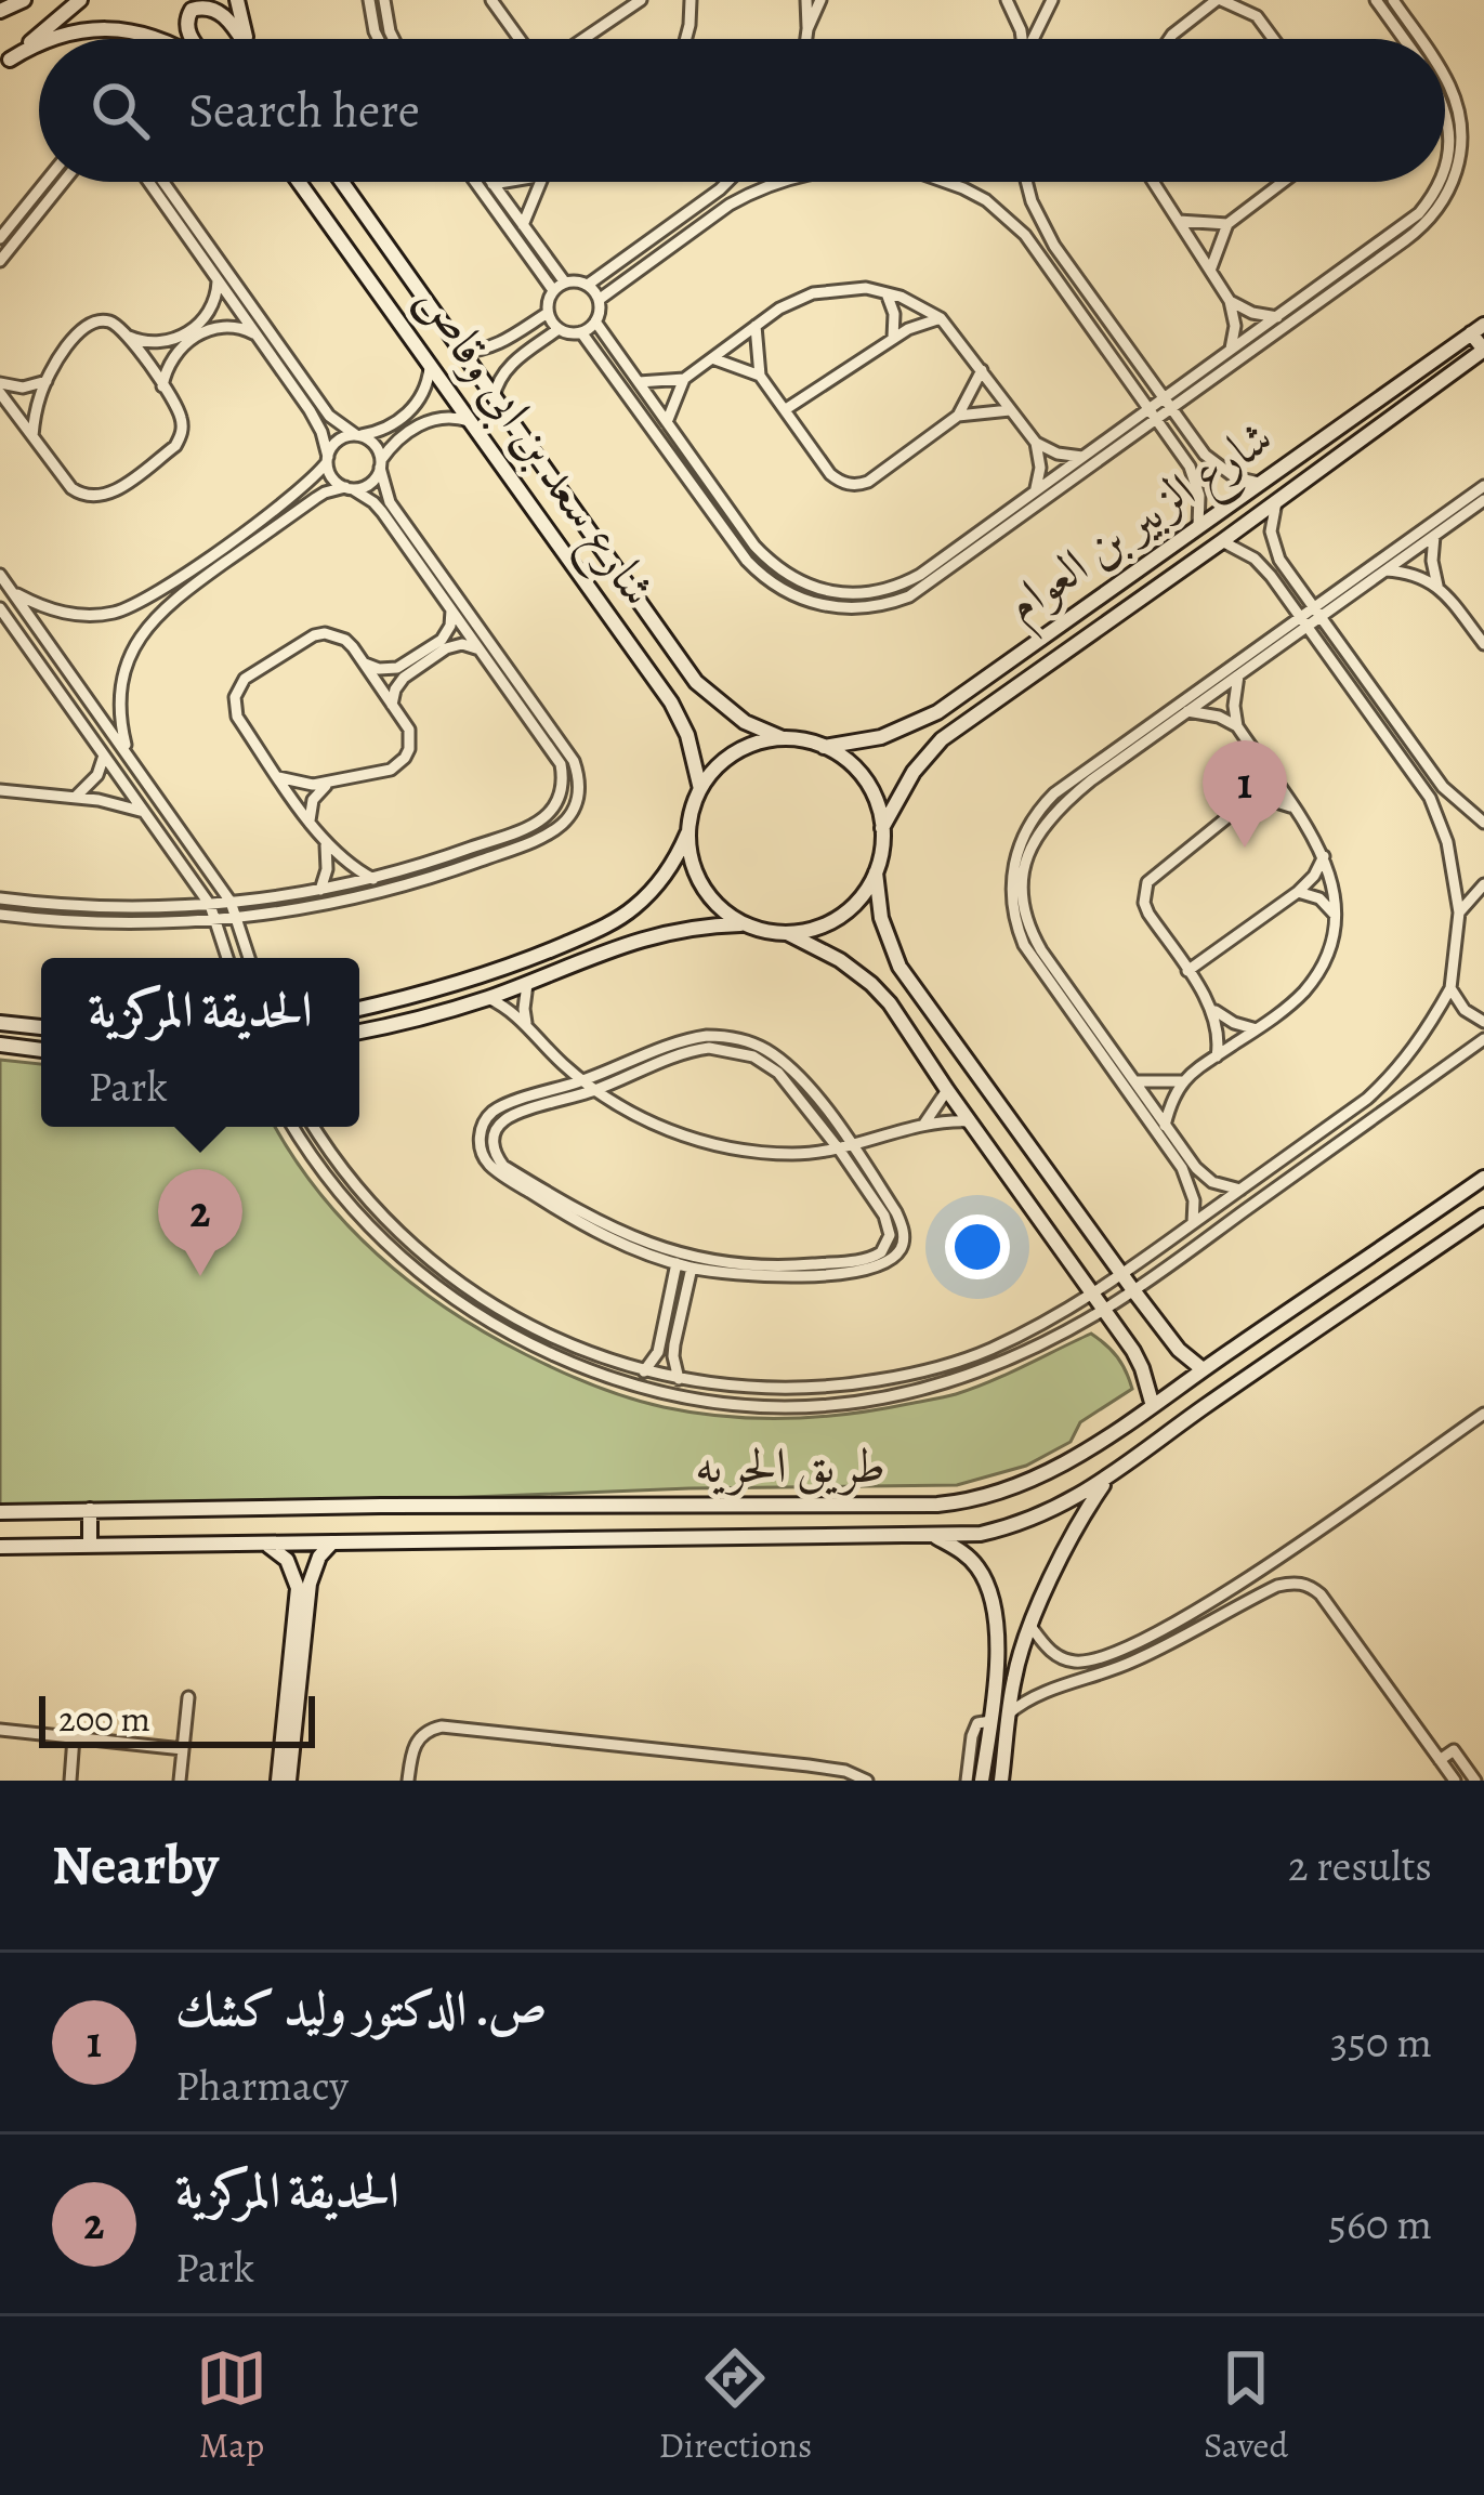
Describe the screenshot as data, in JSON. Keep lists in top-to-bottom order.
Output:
{
  "streets": {
    "street": ["شارع سعد بن ابى وقاص", "شارع الزبير بن العوام", "طريق الحريه"]
  },
  "crossings": [
    ["شارع سعد بن ابى وقاص", "شارع الزبير بن العوام"]
  ],
  "scale_bar": "200 m",
  "page": {
    "search": "Search here",
    "pins": ["1", "2"],
    "popup": ["الحديقة المركزية", "Park"],
    "scale": "200 m",
    "heading": ["Nearby", "2 results"],
    "list": [
      {
        "mark": "1",
        "name": "ص. الدكتور وليد كشك",
        "note": "Pharmacy",
        "value": "350 m"
      },
      {
        "mark": "2",
        "name": "الحديقة المركزية",
        "note": "Park",
        "value": "560 m"
      }
    ],
    "nav": ["Map", "Directions", "Saved"]
  }
}
